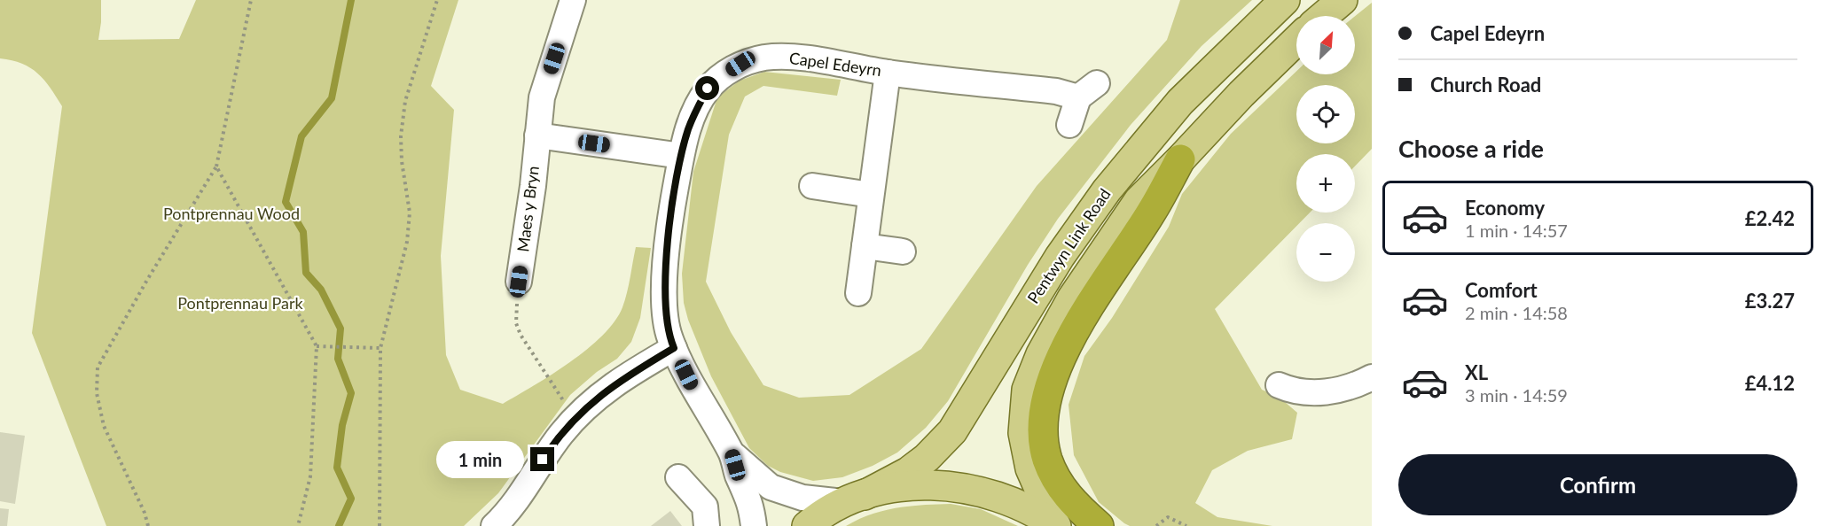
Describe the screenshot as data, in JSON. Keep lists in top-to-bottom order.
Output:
{
  "streets": {
    "main road": ["Pentwyn Link Road"],
    "street": ["Capel Edeyrn", "Maes y Bryn"]
  },
  "crossings": [
    ["Capel Edeyrn", "Pentwyn Link Road"]
  ],
  "parks": ["Pontprennau Wood", "Pontprennau Park"],
  "north": "top right",
  "page": {
    "banner": ["Capel Edeyrn", "Church Road"],
    "map_buttons": ["+", "−"],
    "heading": "Choose a ride",
    "list": [
      {
        "name": "Economy",
        "note": "1 min · 14:57",
        "value": "£2.42"
      },
      {
        "name": "Comfort",
        "note": "2 min · 14:58",
        "value": "£3.27"
      },
      {
        "name": "XL",
        "note": "3 min · 14:59",
        "value": "£4.12"
      }
    ],
    "bubble": "1 min",
    "buttons": "Confirm"
  }
}
